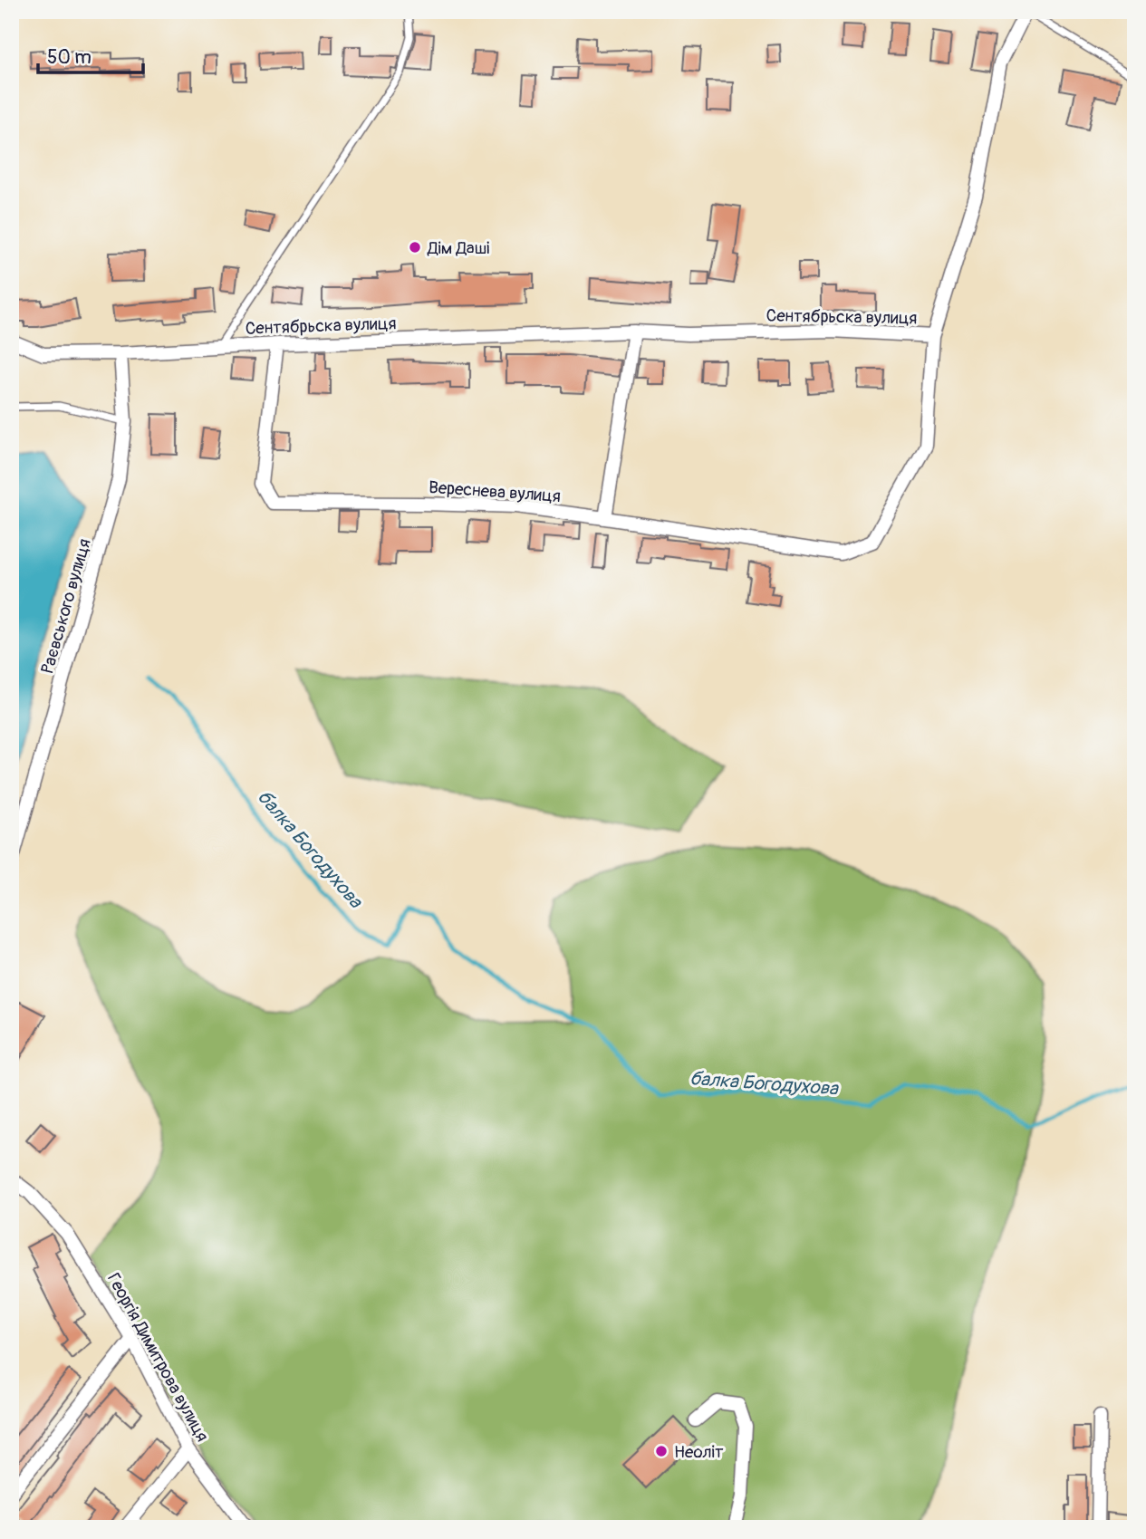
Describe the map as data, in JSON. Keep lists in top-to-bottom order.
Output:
{
  "streets": {
    "street": [
      "Сентябрьска вулиця",
      "Вереснева вулиця",
      "Раєвського вулиця",
      "Георгія Димитрова вулиця"
    ]
  },
  "crossings": [
    ["Сентябрьска вулиця", "Вереснева вулиця"],
    ["Сентябрьска вулиця", "Раєвського вулиця"]
  ],
  "water": ["балка Богодухова"],
  "places": ["Дім Даші", "Неоліт"],
  "scale_bar": "50 m"
}
